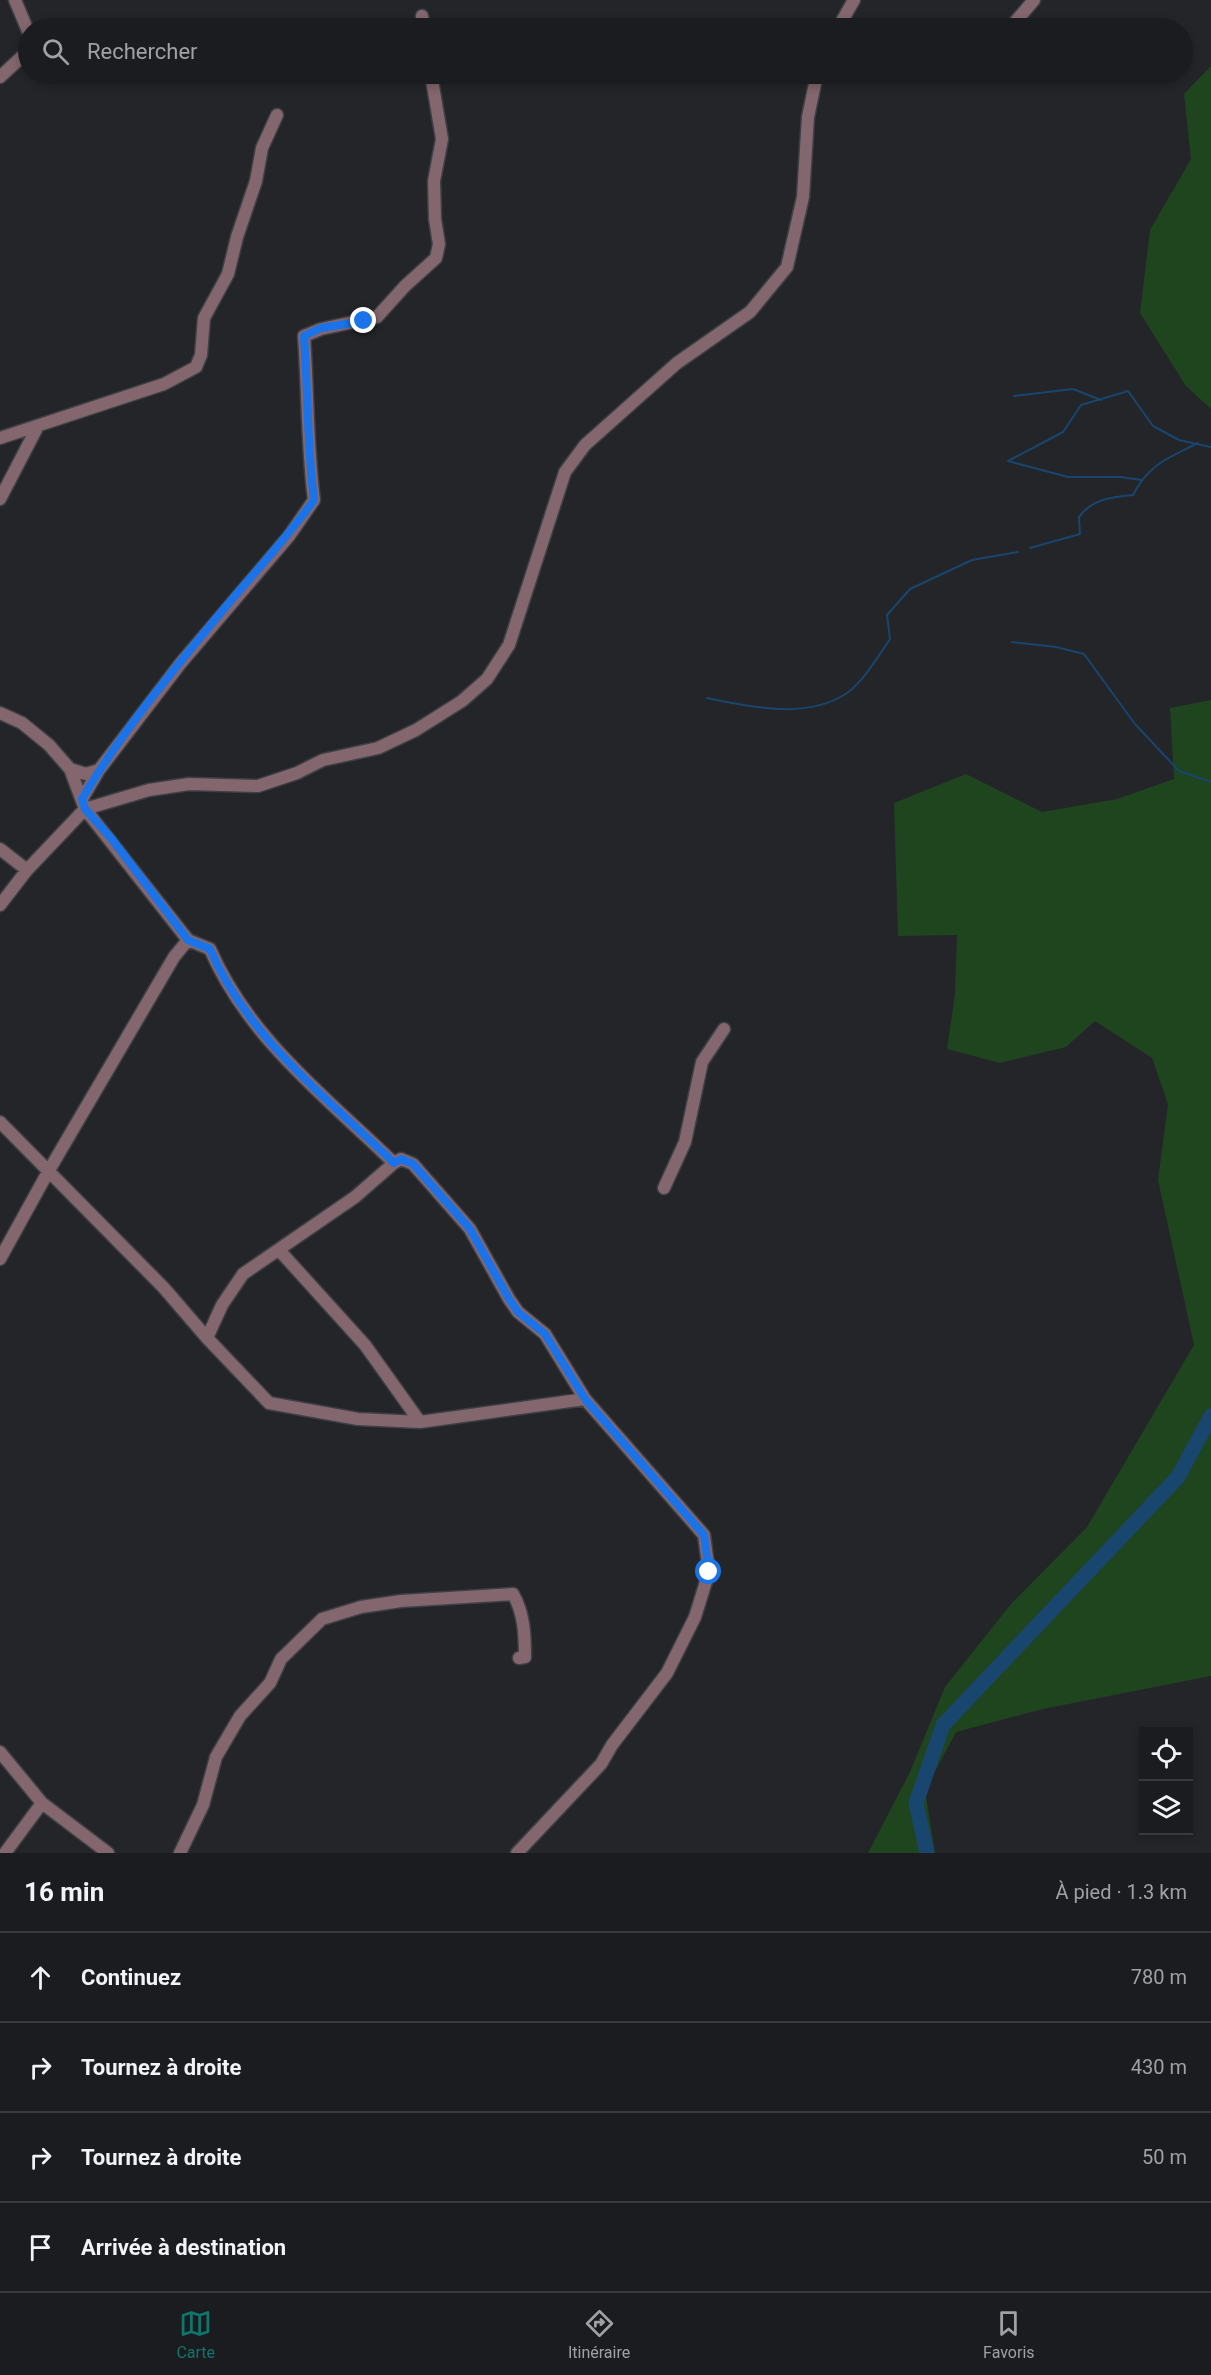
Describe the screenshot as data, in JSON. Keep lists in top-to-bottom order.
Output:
{
  "page": {
    "search": "Rechercher",
    "heading": ["16 min", "À pied · 1.3 km"],
    "list": [
      ["Continuez", "780 m"],
      ["Tournez à droite", "430 m"],
      ["Tournez à droite", "50 m"],
      "Arrivée à destination"
    ],
    "nav": ["Carte", "Itinéraire", "Favoris"]
  }
}
